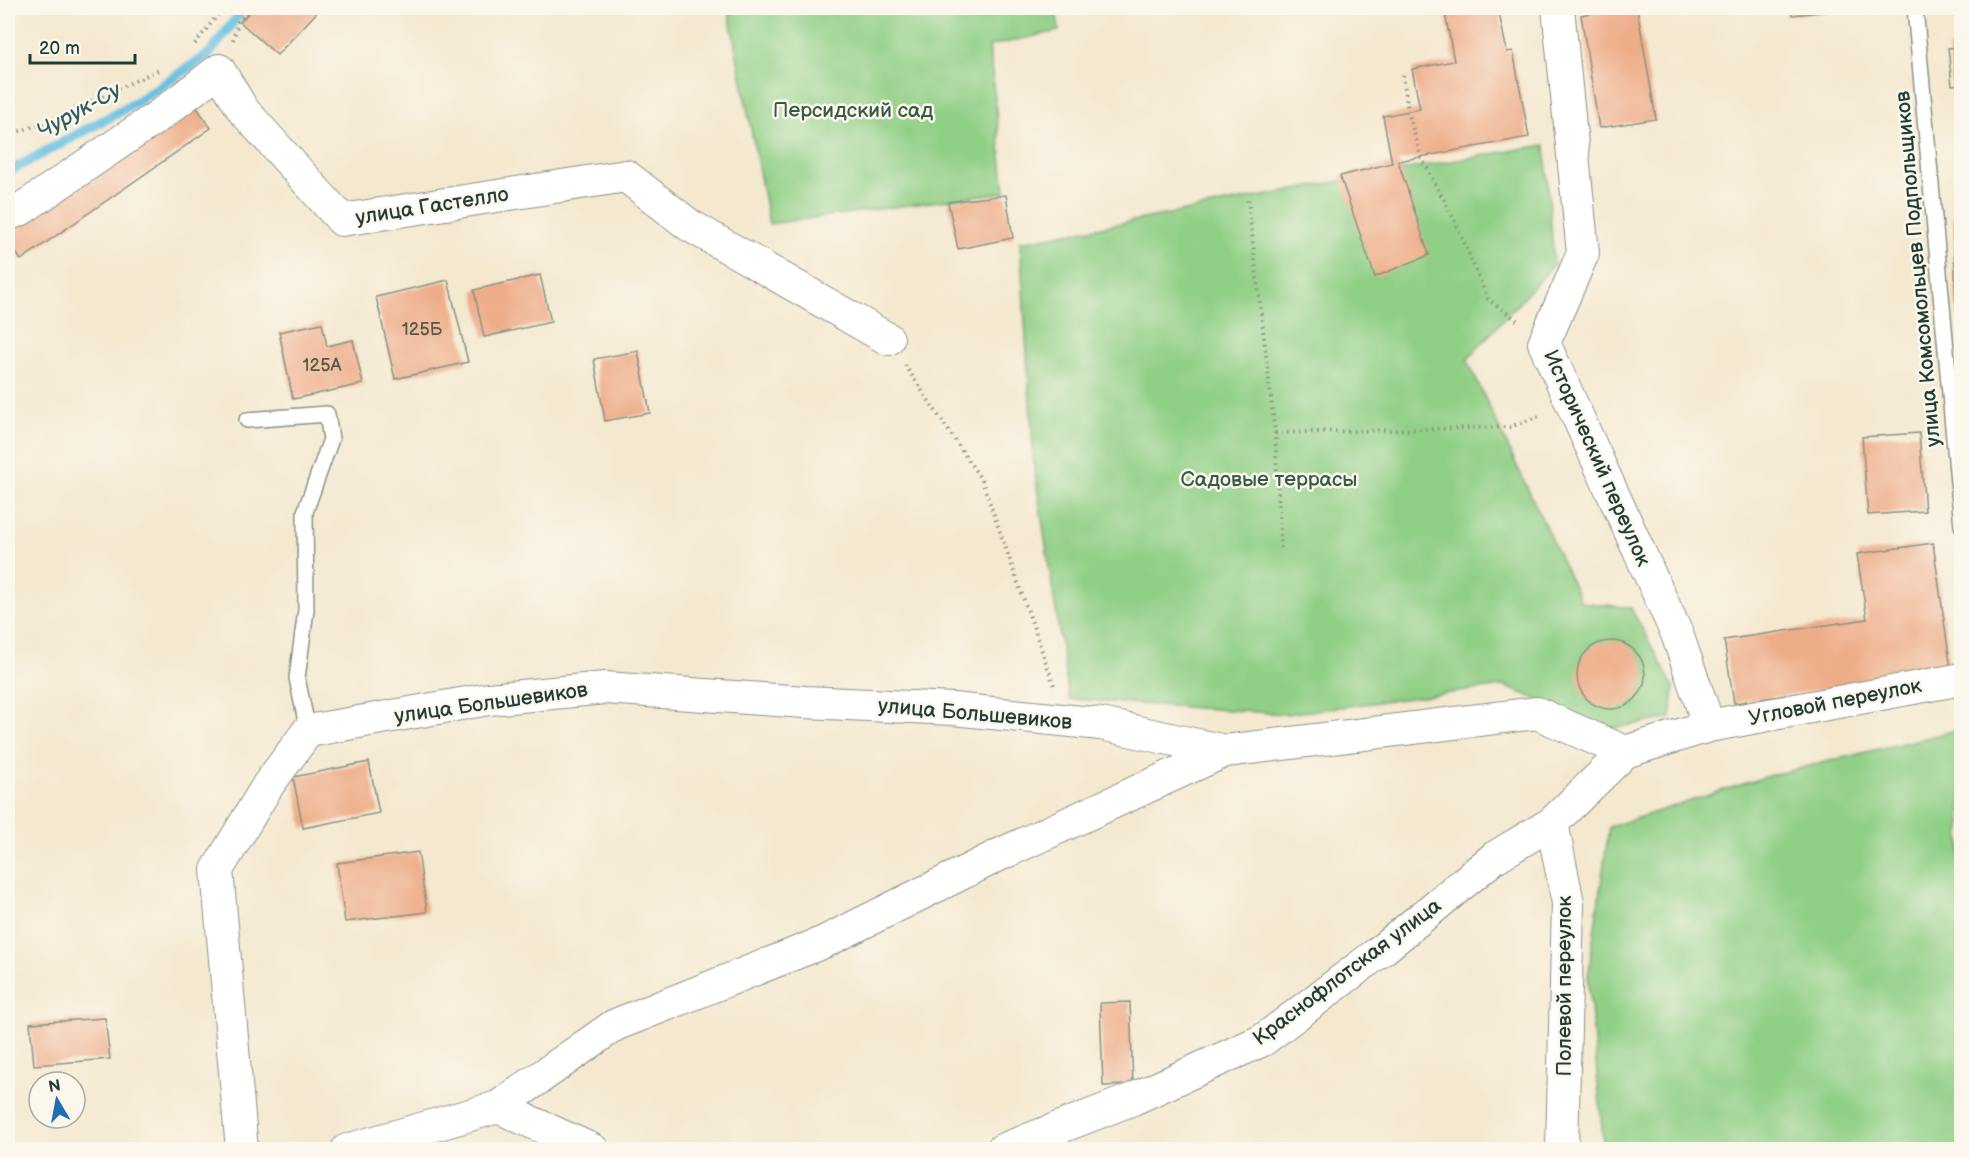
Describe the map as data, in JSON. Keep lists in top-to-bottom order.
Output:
{
  "streets": {
    "street": [
      "улица Гастелло",
      "Исторический переулок",
      "Угловой переулок",
      "улица Большевиков",
      "Краснофлотская улица",
      "Полевой переулок"
    ],
    "lane": ["улица Комсомольцев Подпольщиков"]
  },
  "crossings": [
    ["Исторический переулок", "Угловой переулок"],
    ["Угловой переулок", "Краснофлотская улица"],
    ["Краснофлотская улица", "Полевой переулок"]
  ],
  "water": ["Чурук-Су"],
  "parks": ["Персидский сад", "Садовые террасы"],
  "house_numbers": ["125Б", "125А"],
  "scale_bar": "20 m",
  "north": "top"
}
